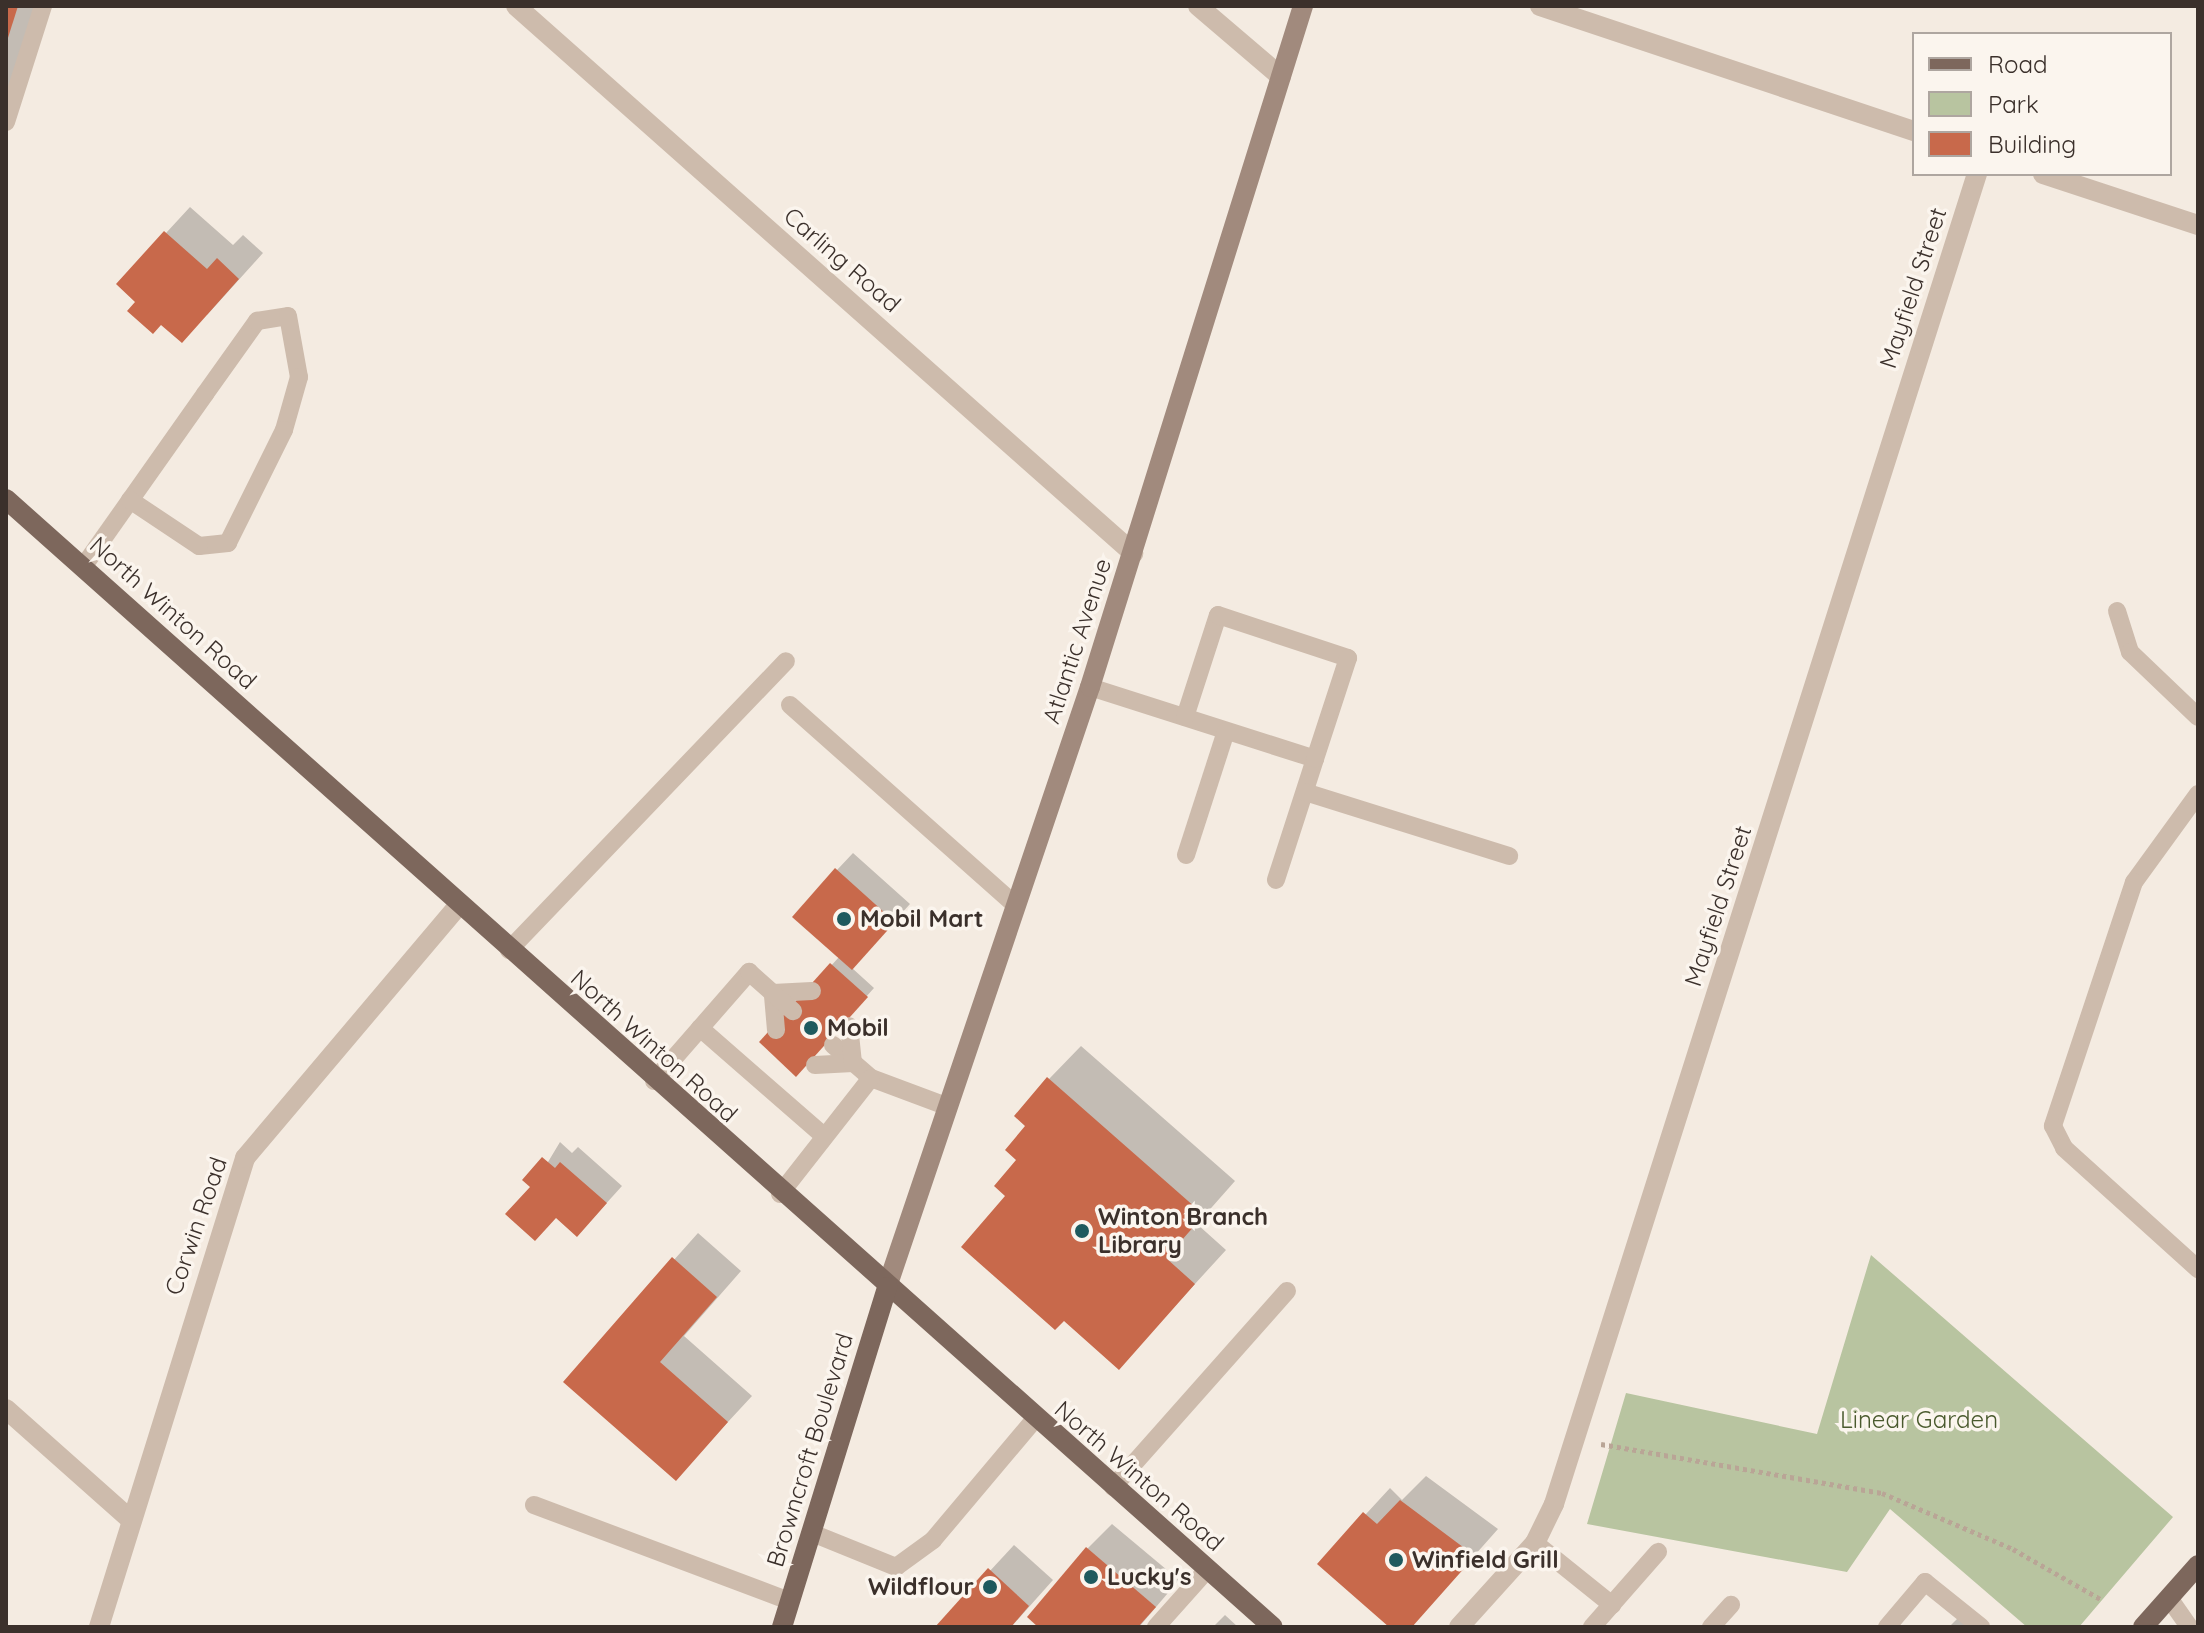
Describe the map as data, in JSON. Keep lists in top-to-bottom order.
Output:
{
  "streets": {
    "main road": ["North Winton Road", "Atlantic Avenue", "Browncroft Boulevard"],
    "street": ["Carling Road", "Mayfield Street", "Corwin Road"]
  },
  "crossings": [
    ["Carling Road", "Atlantic Avenue"],
    ["North Winton Road", "Atlantic Avenue"],
    ["North Winton Road", "Corwin Road"],
    ["North Winton Road", "Browncroft Boulevard"],
    ["Atlantic Avenue", "Browncroft Boulevard"]
  ],
  "parks": ["Linear Garden"],
  "places": [
    "Mobil Mart",
    "Mobil",
    "Winton Branch Library",
    "Winfield Grill",
    "Lucky's",
    "Wildflour"
  ],
  "legend": ["Road", "Park", "Building"]
}
